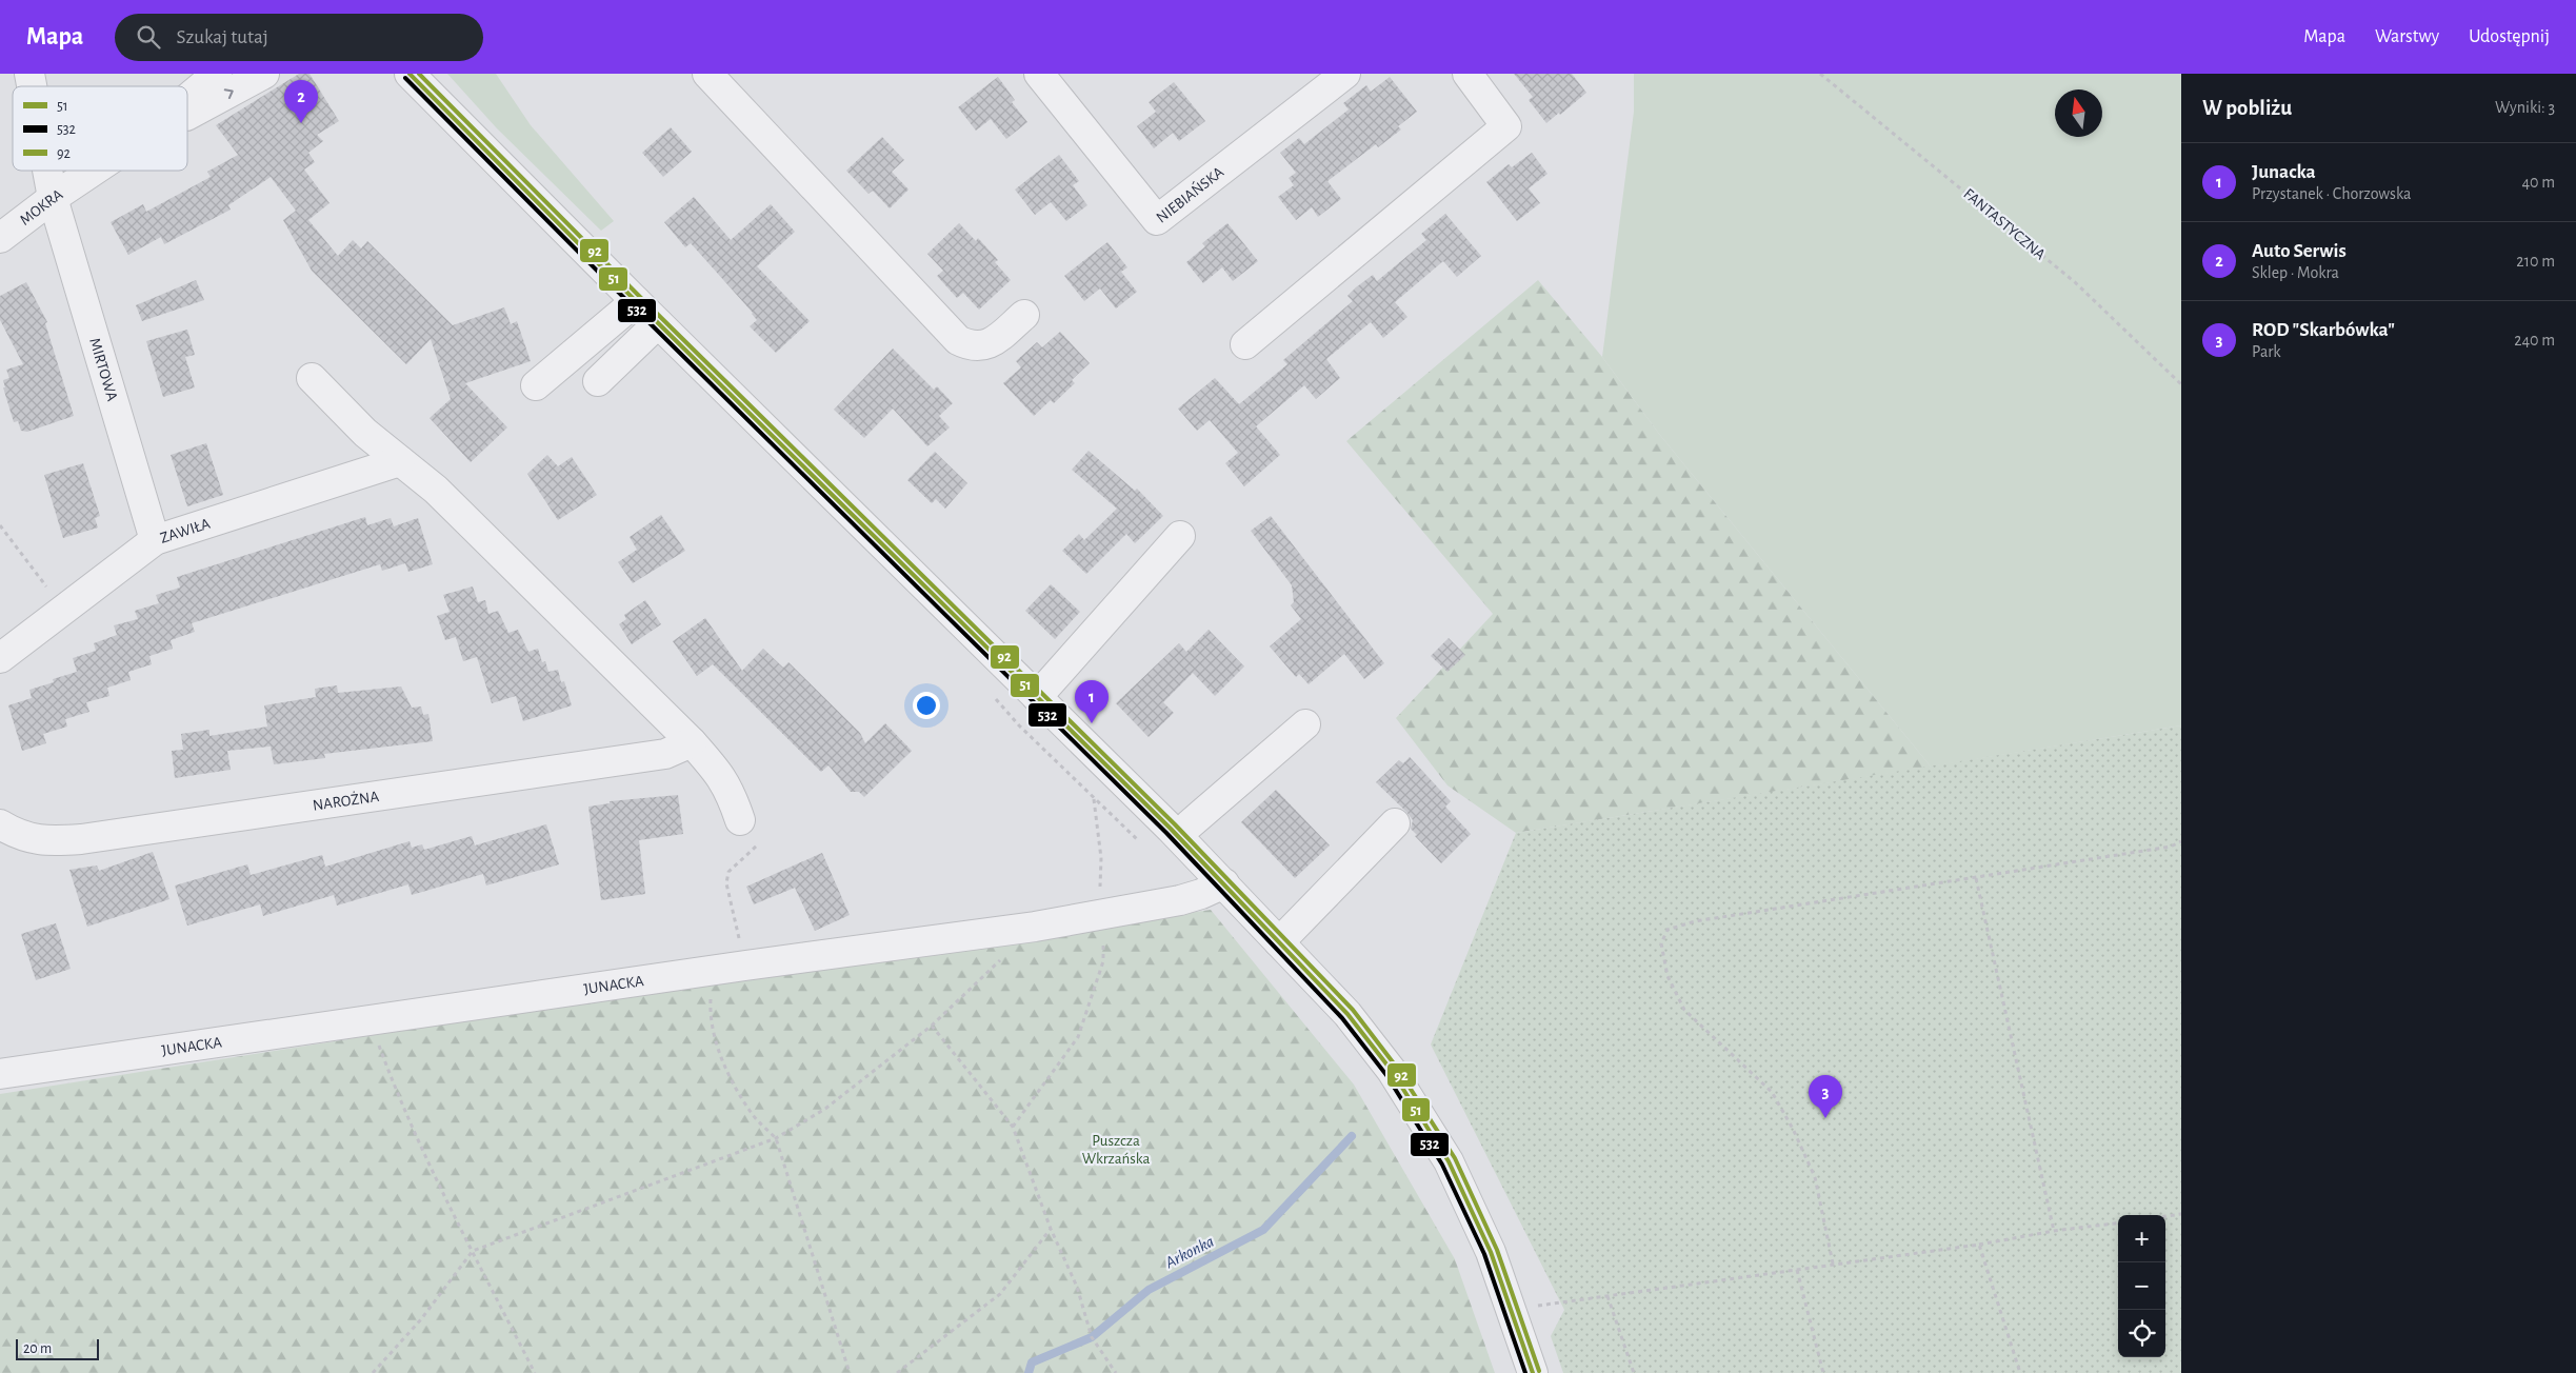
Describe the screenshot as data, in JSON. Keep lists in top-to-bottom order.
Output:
{
  "streets": {
    "street": [
      "NIEBIAŃSKA",
      "MOKRA",
      "MIRTOWA",
      "ZAWIŁA",
      "NAROŻNA",
      "JUNACKA"
    ],
    "path": ["FANTASTYCZNA"]
  },
  "crossings": [
    ["MOKRA", "MIRTOWA"],
    ["MIRTOWA", "ZAWIŁA"]
  ],
  "water": ["Arkonka"],
  "parks": ["Puszcza Wkrzańska"],
  "lines": ["transit line 51", "transit line 92", "transit line 532"],
  "legend": ["51", "532", "92"],
  "scale_bar": "20 m",
  "north": "top",
  "page": {
    "header": "Mapa",
    "search": "Szukaj tutaj",
    "nav": ["Mapa", "Warstwy", "Udostępnij"],
    "heading": ["W pobliżu", "Wyniki: 3"],
    "pins": ["2", "1", "3"],
    "list": [
      {
        "mark": "1",
        "name": "Junacka",
        "note": "Przystanek · Chorzowska",
        "value": "40 m"
      },
      {
        "mark": "2",
        "name": "Auto Serwis",
        "note": "Sklep · Mokra",
        "value": "210 m"
      },
      {
        "mark": "3",
        "name": "ROD \"Skarbówka\"",
        "note": "Park",
        "value": "240 m"
      }
    ],
    "map_buttons": ["+", "−"],
    "scale": "20 m"
  }
}
